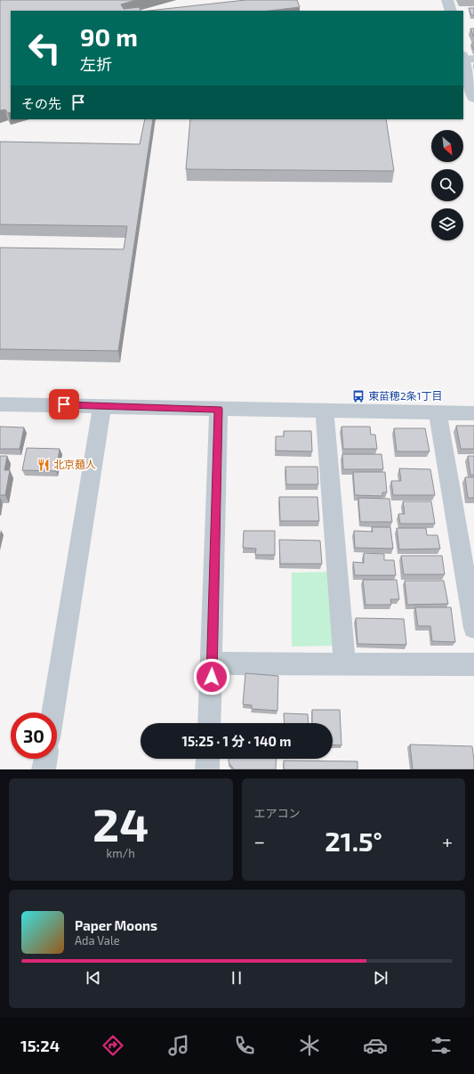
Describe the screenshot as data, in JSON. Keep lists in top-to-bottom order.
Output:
{
  "places": {
    "bus stop": ["東苗穂2条1丁目"],
    "restaurant": ["北京麺人"]
  },
  "north": "bottom right",
  "page": {
    "turn": ["90 m", "左折"],
    "then": "その先",
    "limit": "30",
    "trip": "15:25 · 1 分 · 140 m",
    "tile": [
      ["24", "km/h"],
      "エアコン"
    ],
    "heat": ["−", "21.5°", "+"],
    "song": ["Paper Moons", "Ada Vale"],
    "tabs": "15:24"
  }
}
